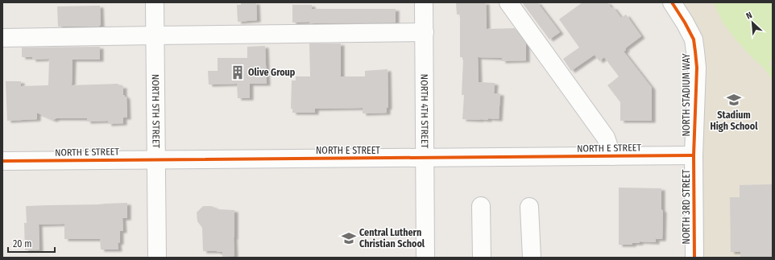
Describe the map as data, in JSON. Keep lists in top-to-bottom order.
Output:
{
  "streets": {
    "street": [
      "NORTH STADIUM WAY",
      "NORTH 5TH STREET",
      "NORTH 4TH STREET",
      "NORTH E STREET",
      "NORTH 3RD STREET"
    ]
  },
  "crossings": [
    ["NORTH STADIUM WAY", "NORTH E STREET"],
    ["NORTH STADIUM WAY", "NORTH 3RD STREET"],
    ["NORTH 5TH STREET", "NORTH E STREET"],
    ["NORTH 4TH STREET", "NORTH E STREET"],
    ["NORTH E STREET", "NORTH 3RD STREET"]
  ],
  "places": {
    "building": ["Olive Group"],
    "school or university": ["Stadium High School", "Central Luthern Christian School"]
  },
  "scale_bar": "20 m",
  "north": "top left"
}
